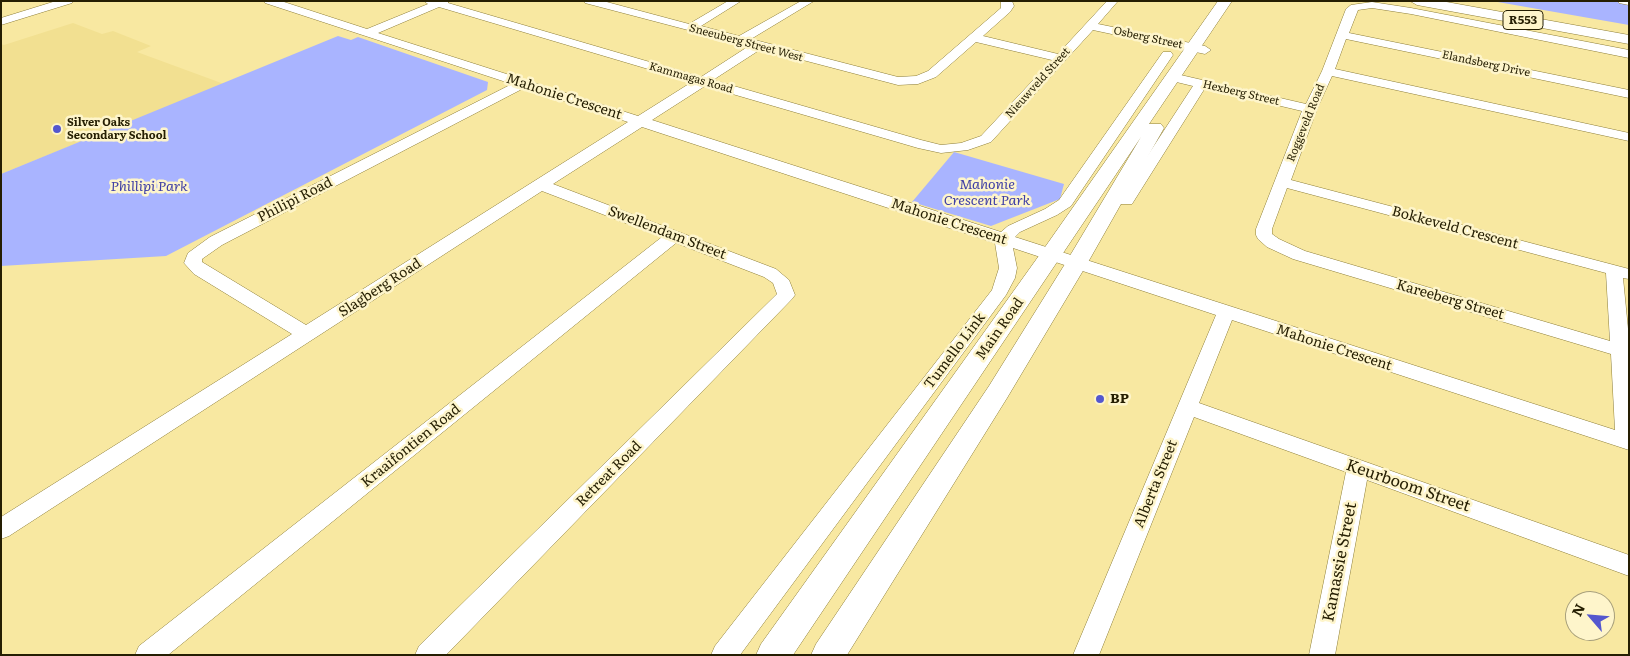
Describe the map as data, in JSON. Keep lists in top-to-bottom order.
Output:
{
  "streets": {
    "main road": ["R553", "Main Road"],
    "street": [
      "Osberg Street",
      "Sneeuberg Street West",
      "Elandsberg Drive",
      "Kammagas Road",
      "Nieuwveld Street",
      "Hexberg Street",
      "Mahonie Crescent",
      "Roggeveld Road",
      "Philipi Road",
      "Bokkeveld Crescent",
      "Swellendam Street",
      "Slagberg Road",
      "Kareeberg Street",
      "Tumello Link",
      "Kraaifontien Road",
      "Retreat Road",
      "Alberta Street",
      "Keurboom Street",
      "Kamassie Street"
    ]
  },
  "crossings": [
    ["Osberg Street", "Nieuwveld Street"],
    ["Osberg Street", "Main Road"],
    ["Sneeuberg Street West", "Slagberg Road"],
    ["Elandsberg Drive", "Roggeveld Road"],
    ["Kammagas Road", "Nieuwveld Street"],
    ["Kammagas Road", "Slagberg Road"],
    ["Hexberg Street", "Roggeveld Road"],
    ["Hexberg Street", "Main Road"],
    ["Mahonie Crescent", "Philipi Road"],
    ["Mahonie Crescent", "Slagberg Road"],
    ["Mahonie Crescent", "Main Road"],
    ["Mahonie Crescent", "Tumello Link"],
    ["Mahonie Crescent", "Alberta Street"],
    ["Roggeveld Road", "Bokkeveld Crescent"],
    ["Roggeveld Road", "Kareeberg Street"],
    ["Philipi Road", "Slagberg Road"],
    ["Swellendam Street", "Slagberg Road"],
    ["Swellendam Street", "Kraaifontien Road"],
    ["Swellendam Street", "Retreat Road"],
    ["Alberta Street", "Keurboom Street"],
    ["Keurboom Street", "Kamassie Street"]
  ],
  "parks": ["Mahonie Crescent Park", "Phillipi Park"],
  "places": ["Silver Oaks Secondary School", "BP"],
  "north": "top left"
}
